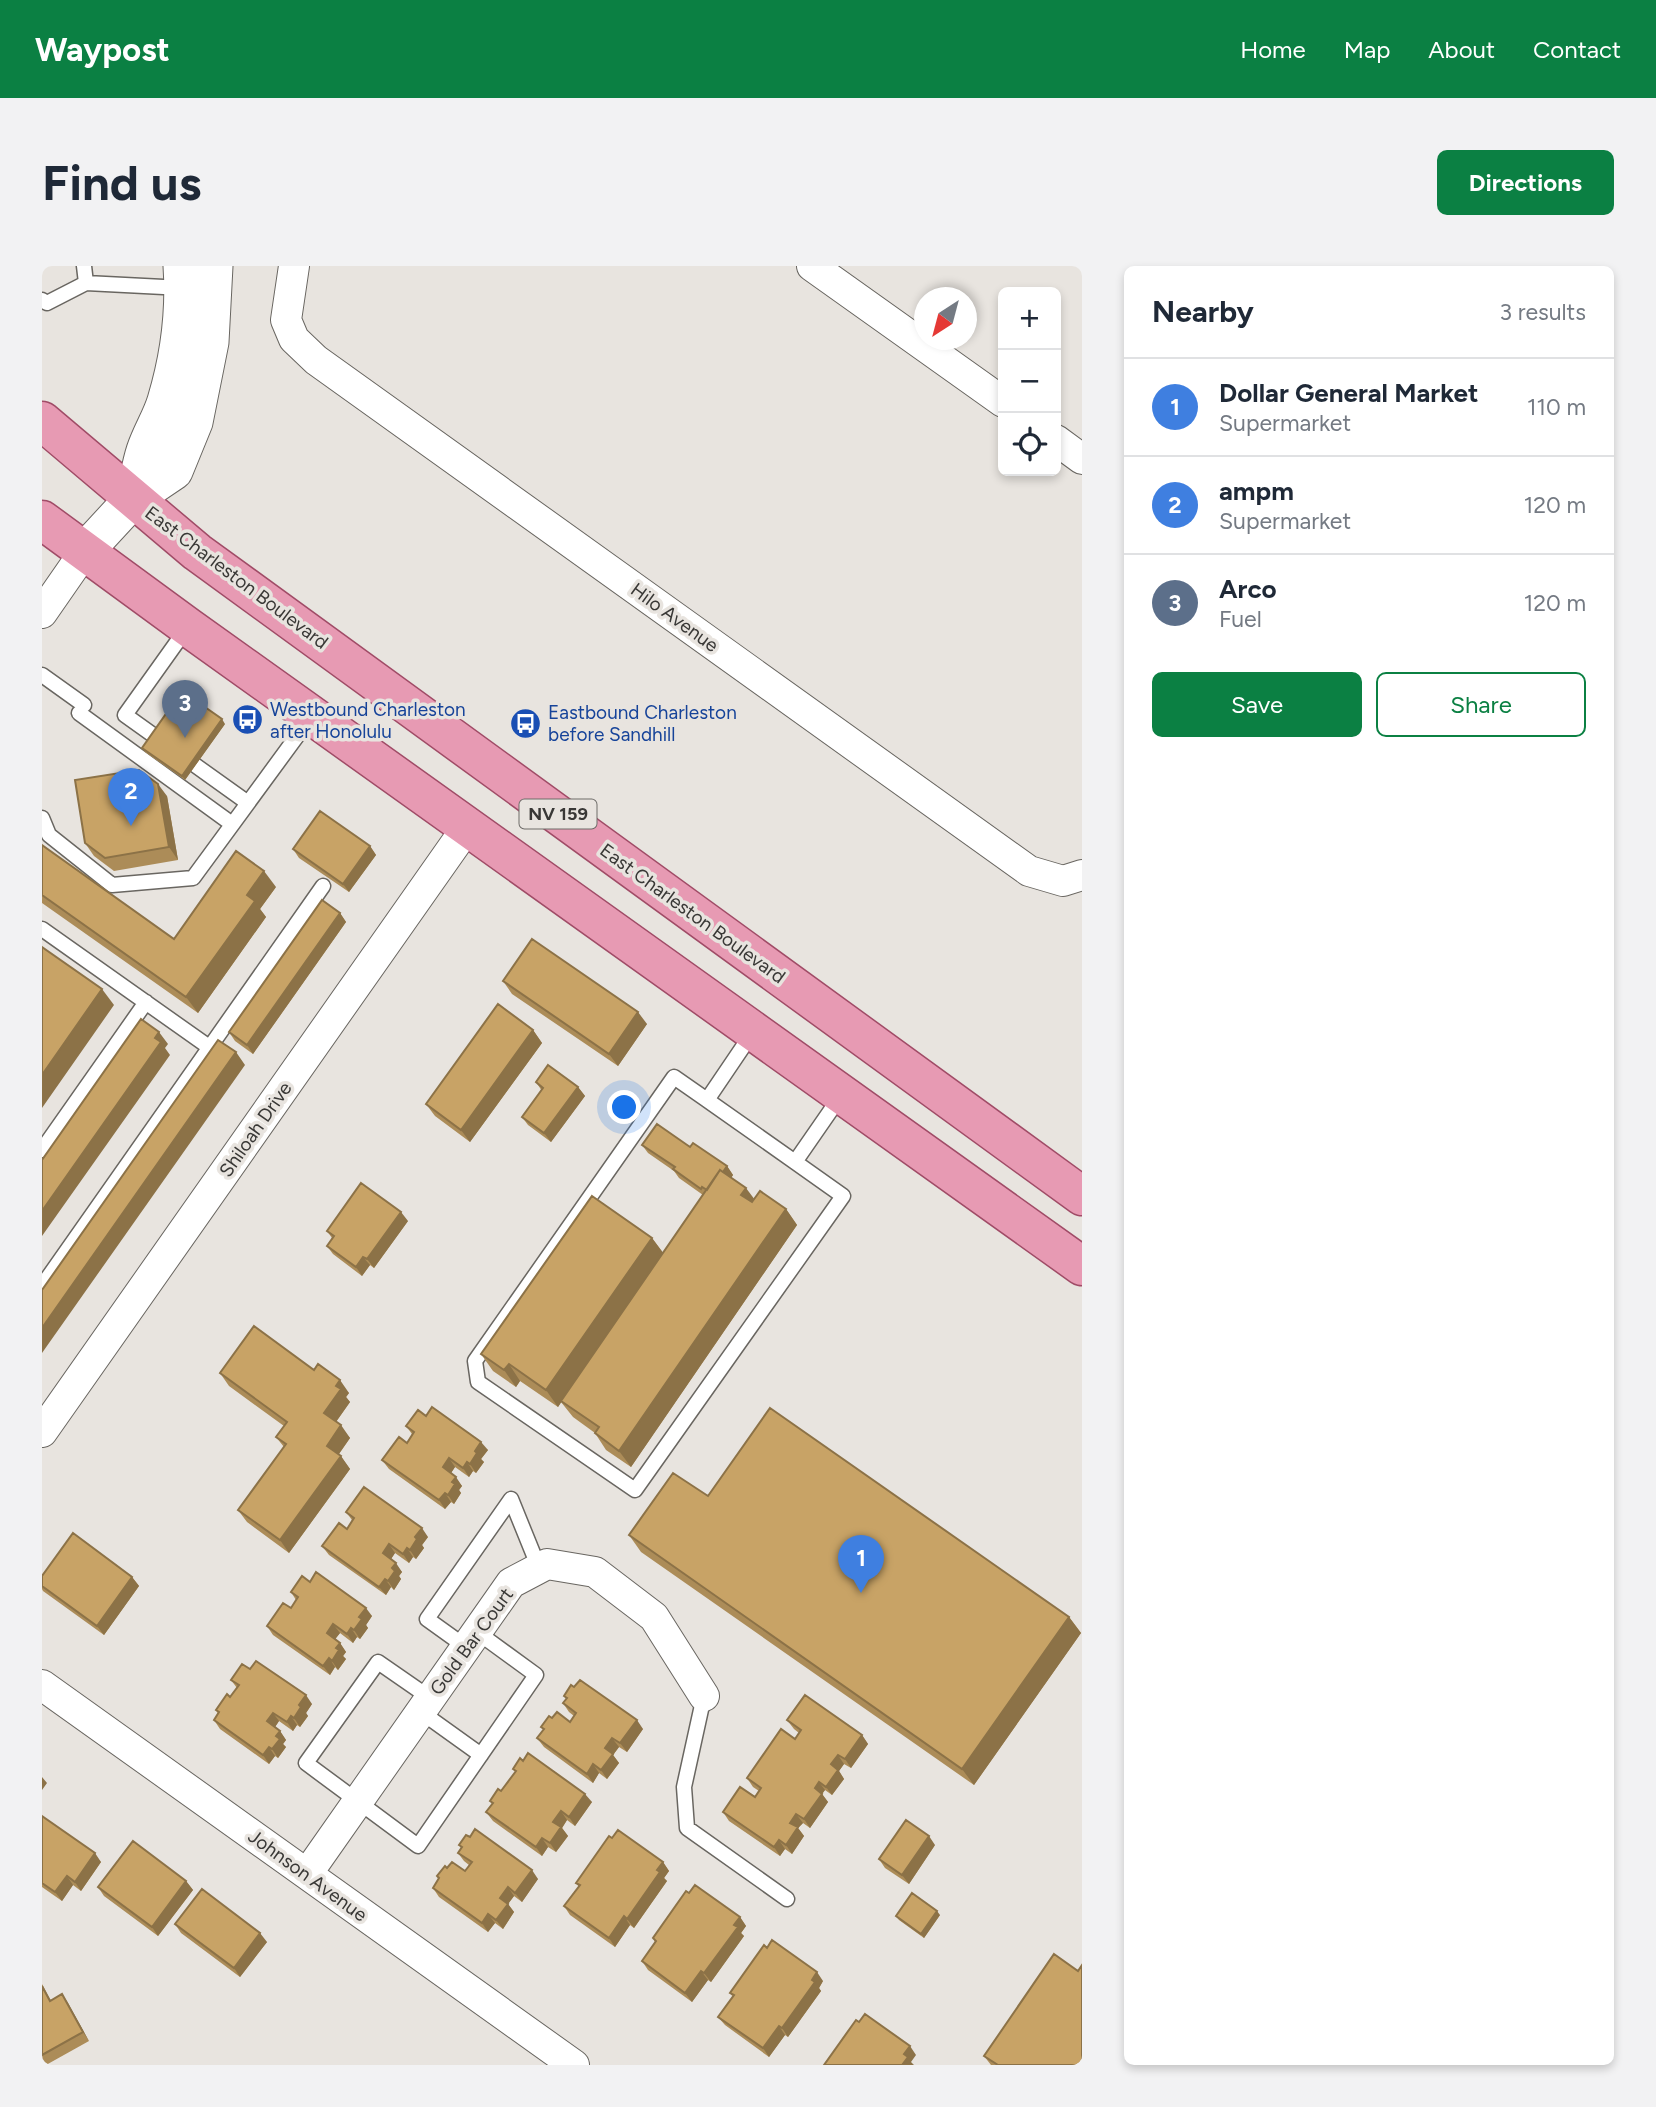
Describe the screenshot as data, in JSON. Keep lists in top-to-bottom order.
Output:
{
  "streets": {
    "main road": ["East Charleston Boulevard", "NV 159"],
    "street": [
      "Hilo Avenue",
      "Shiloah Drive",
      "Gold Bar Court",
      "Johnson Avenue"
    ]
  },
  "crossings": [
    ["East Charleston Boulevard", "Shiloah Drive"],
    ["Gold Bar Court", "Johnson Avenue"]
  ],
  "places": {
    "bus stop": ["Westbound Charleston after Honolulu", "Eastbound Charleston before Sandhill"]
  },
  "north": "bottom left",
  "page": {
    "header": "Waypost",
    "nav": [
      "Home",
      "Map",
      "About",
      "Contact"
    ],
    "buttons": [
      "Directions",
      ["Save", "Share"]
    ],
    "title": "Find us",
    "heading": ["Nearby", "3 results"],
    "map_buttons": ["+", "−"],
    "list": [
      {
        "mark": "1",
        "name": "Dollar General Market",
        "note": "Supermarket",
        "value": "110 m"
      },
      {
        "mark": "2",
        "name": "ampm",
        "note": "Supermarket",
        "value": "120 m"
      },
      {
        "mark": "3",
        "name": "Arco",
        "note": "Fuel",
        "value": "120 m"
      }
    ],
    "pins": ["3", "2", "1"]
  }
}
